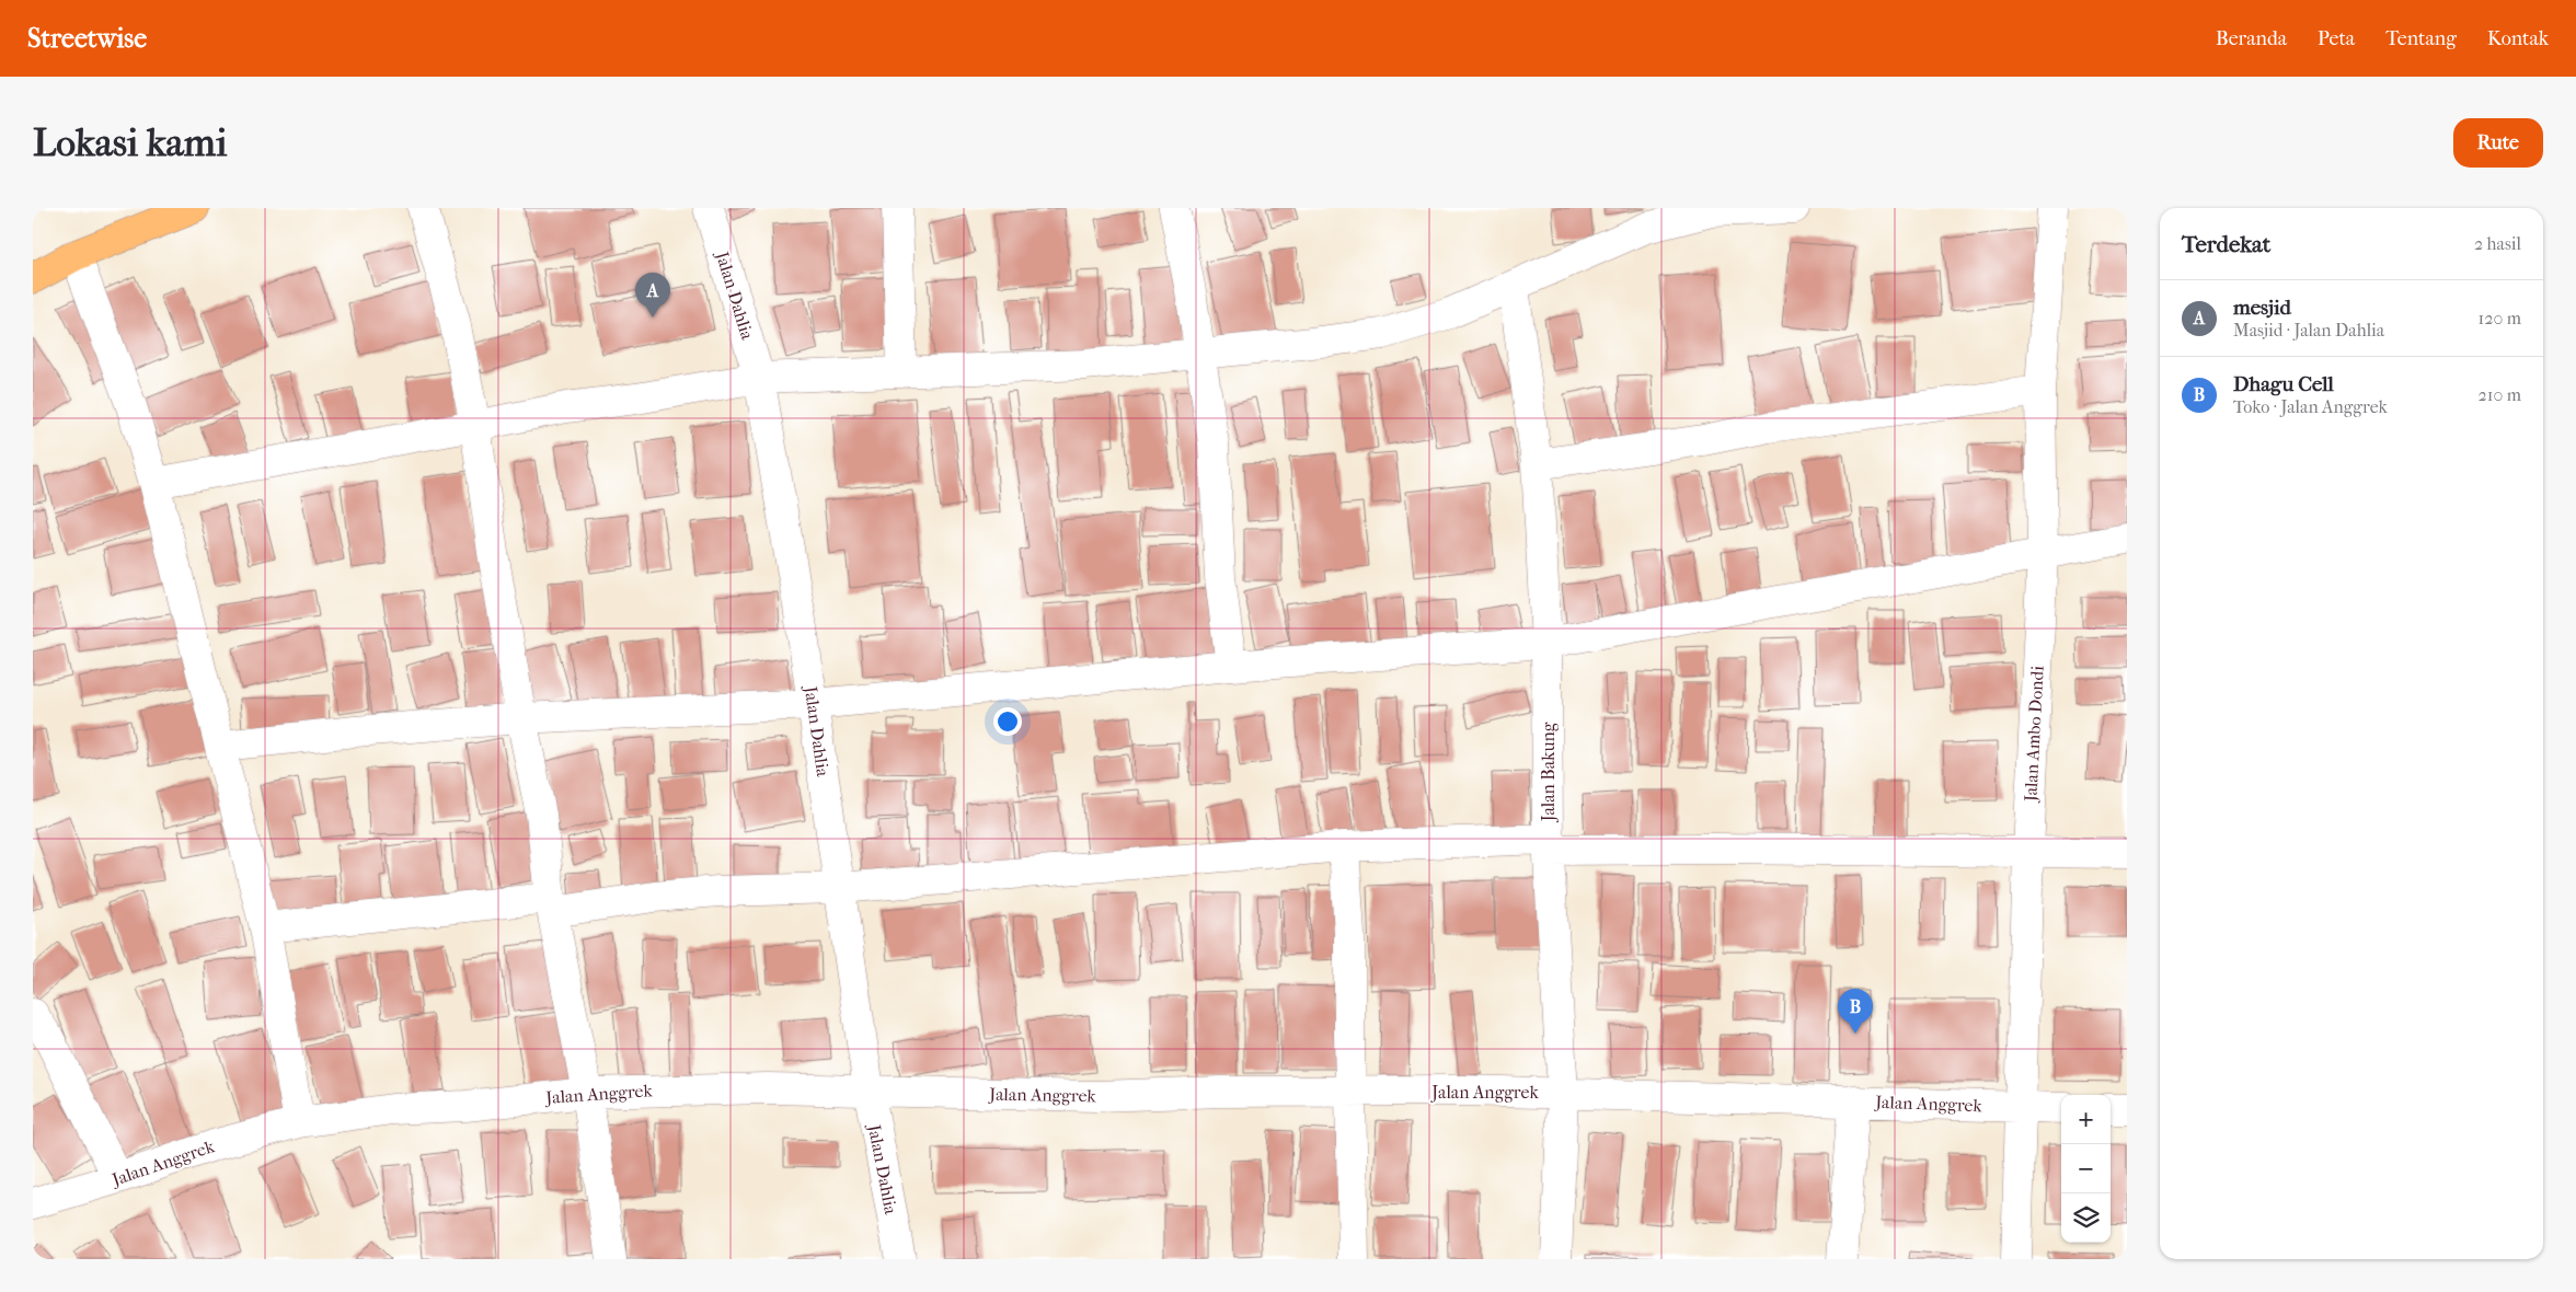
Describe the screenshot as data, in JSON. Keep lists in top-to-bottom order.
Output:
{
  "streets": {
    "street": [
      "Jalan Dahlia",
      "Jalan Ambo Dondi",
      "Jalan Bakung",
      "Jalan Anggrek"
    ]
  },
  "crossings": [
    ["Jalan Dahlia", "Jalan Anggrek"],
    ["Jalan Ambo Dondi", "Jalan Anggrek"],
    ["Jalan Bakung", "Jalan Anggrek"]
  ],
  "page": {
    "header": "Streetwise",
    "nav": [
      "Beranda",
      "Peta",
      "Tentang",
      "Kontak"
    ],
    "buttons": "Rute",
    "title": "Lokasi kami",
    "heading": ["Terdekat", "2 hasil"],
    "pins": ["A", "B"],
    "list": [
      {
        "mark": "A",
        "name": "mesjid",
        "note": "Masjid · Jalan Dahlia",
        "value": "120 m"
      },
      {
        "mark": "B",
        "name": "Dhagu Cell",
        "note": "Toko · Jalan Anggrek",
        "value": "210 m"
      }
    ],
    "map_buttons": ["+", "−"]
  }
}
